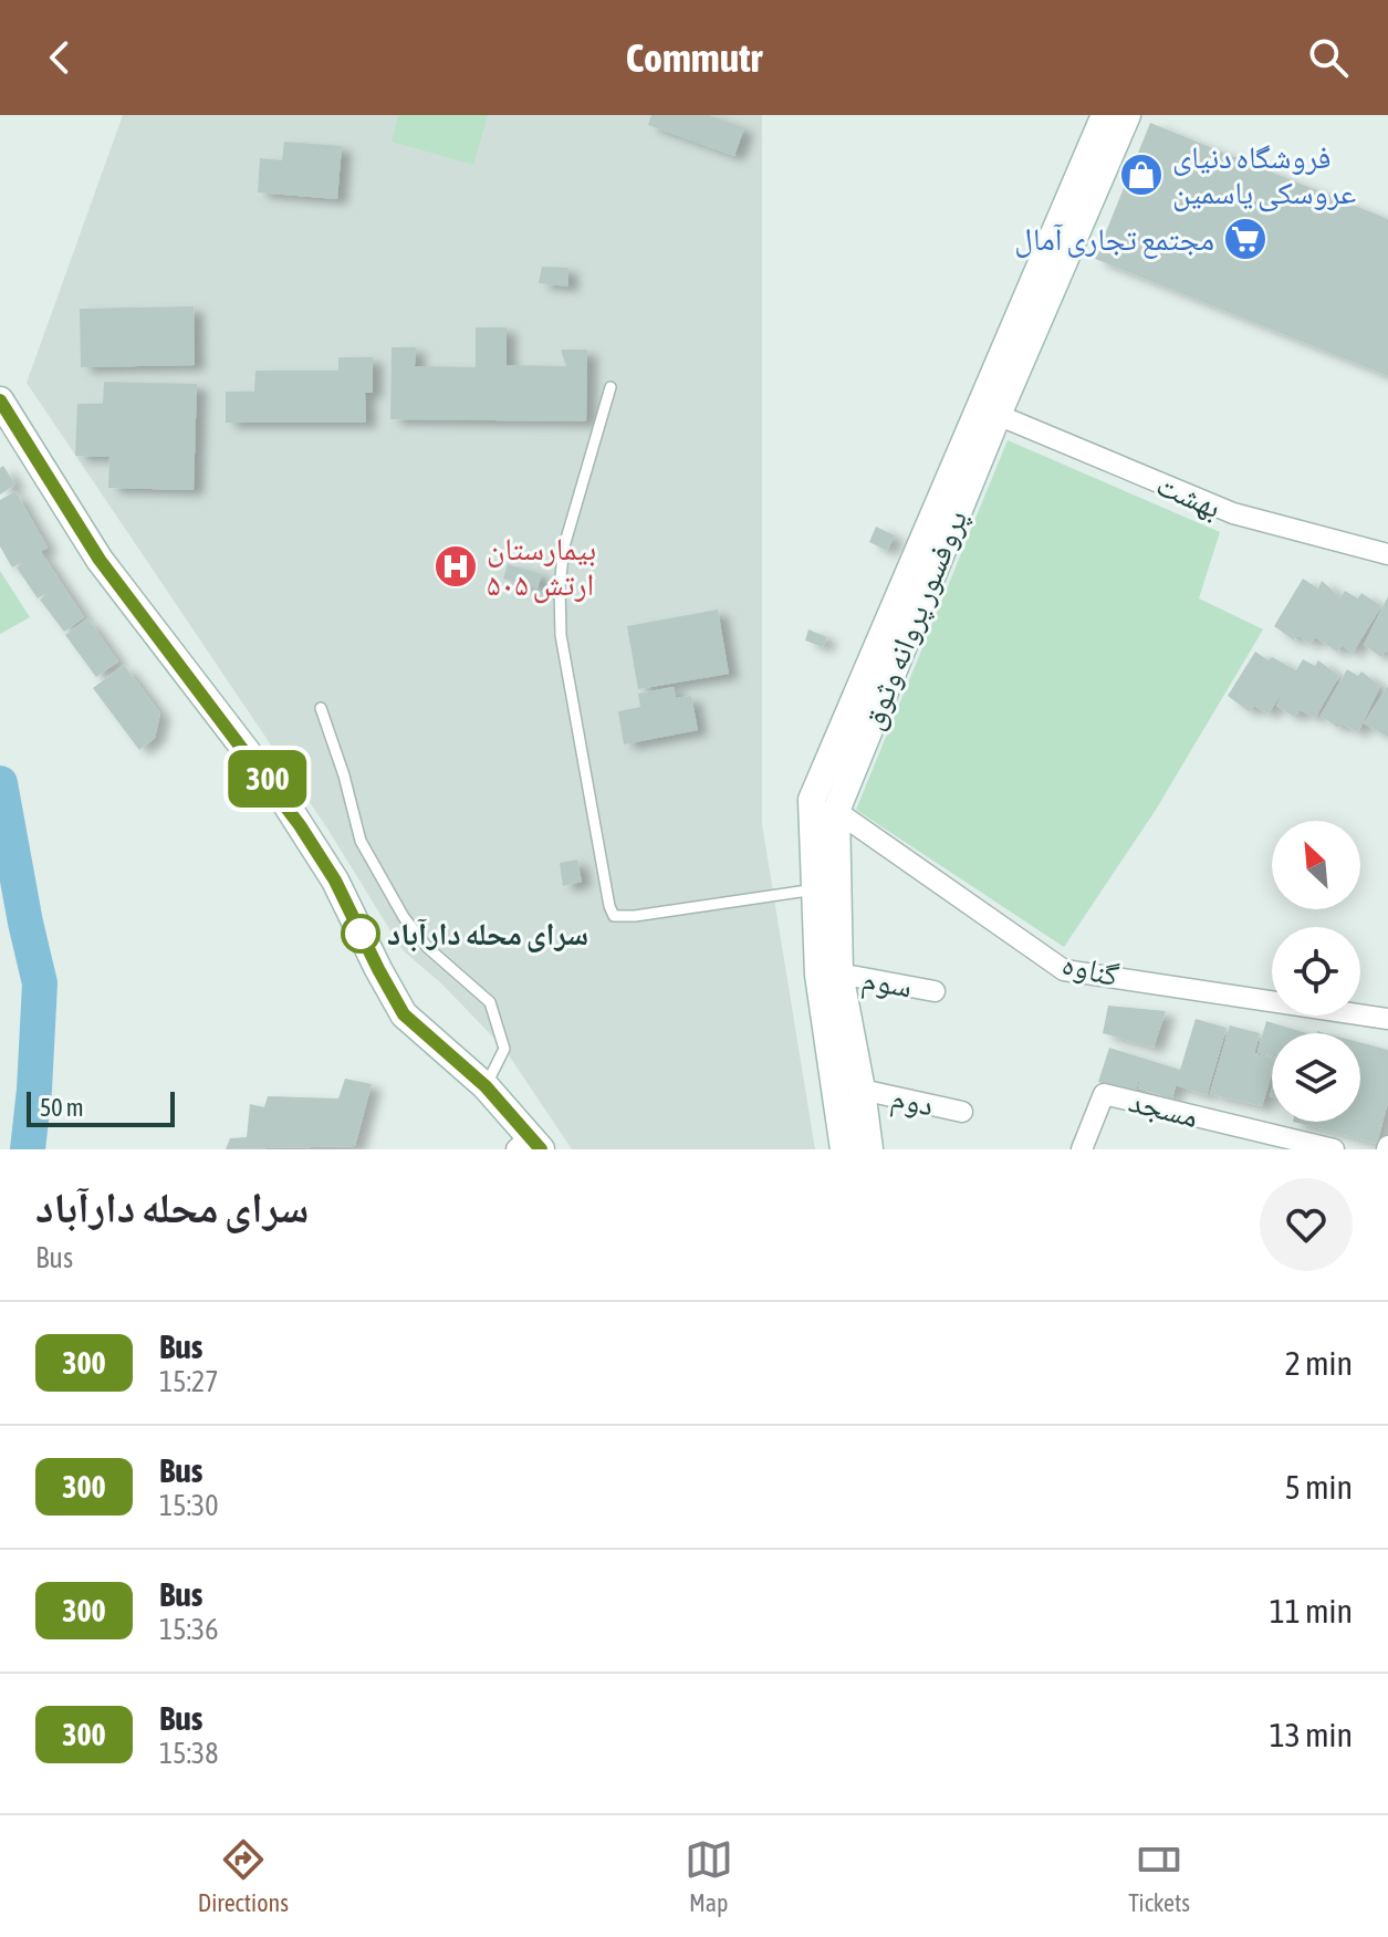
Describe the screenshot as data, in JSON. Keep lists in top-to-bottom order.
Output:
{
  "streets": {
    "main road": ["پروفسور پروانه وثوق"],
    "street": [
      "بهشت",
      "گناوه",
      "سوم",
      "دوم",
      "مسجد"
    ]
  },
  "crossings": [
    ["بهشت", "پروفسور پروانه وثوق"],
    ["پروفسور پروانه وثوق", "گناوه"],
    ["پروفسور پروانه وثوق", "سوم"],
    ["پروفسور پروانه وثوق", "دوم"]
  ],
  "places": {
    "shop": ["فروشگاه دنیای عروسکی یاسمین"],
    "supermarket": ["مجتمع تجاری آمال"],
    "hospital": ["بیمارستان ۵۰۵ ارتش"],
    "other": ["سرای محله دارآباد"]
  },
  "lines": ["bus line 300"],
  "scale_bar": "50 m",
  "north": "top left",
  "page": {
    "header": "Commutr",
    "on_map": "300",
    "scale": "50 m",
    "heading": ["سرای محله دارآباد", "Bus"],
    "list": [
      {
        "mark": "300",
        "name": "Bus",
        "note": "15:27",
        "value": "2 min"
      },
      {
        "mark": "300",
        "name": "Bus",
        "note": "15:30",
        "value": "5 min"
      },
      {
        "mark": "300",
        "name": "Bus",
        "note": "15:36",
        "value": "11 min"
      },
      {
        "mark": "300",
        "name": "Bus",
        "note": "15:38",
        "value": "13 min"
      }
    ],
    "tabs": ["Directions", "Map", "Tickets"]
  }
}
